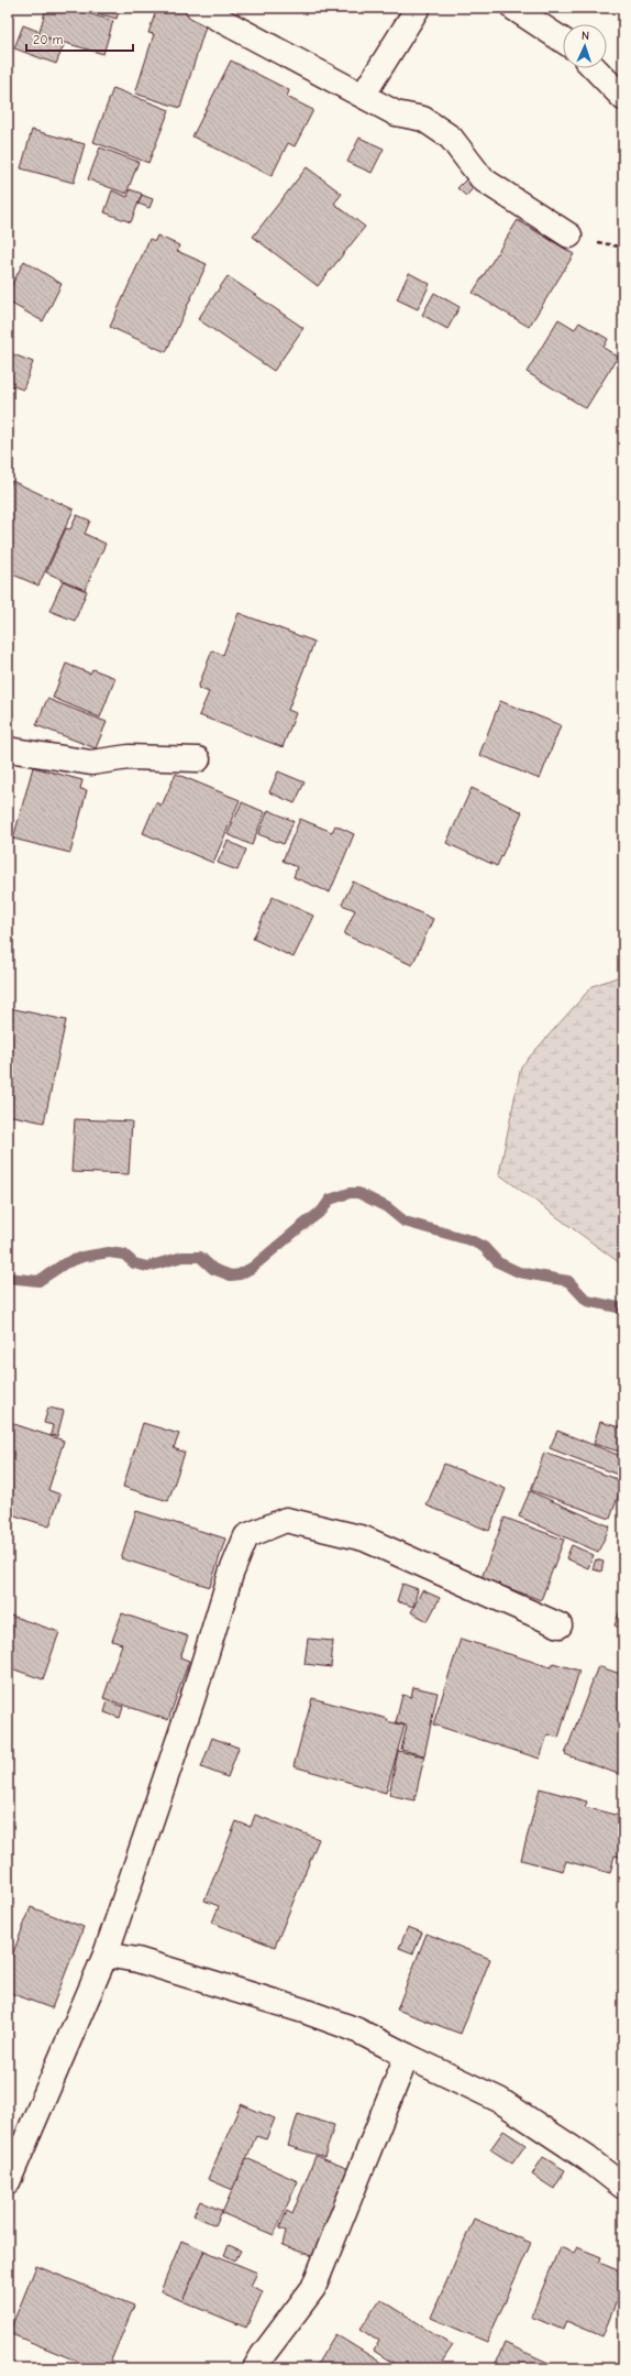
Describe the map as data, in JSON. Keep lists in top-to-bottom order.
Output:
{
  "scale_bar": "20 m",
  "north": "top"
}
